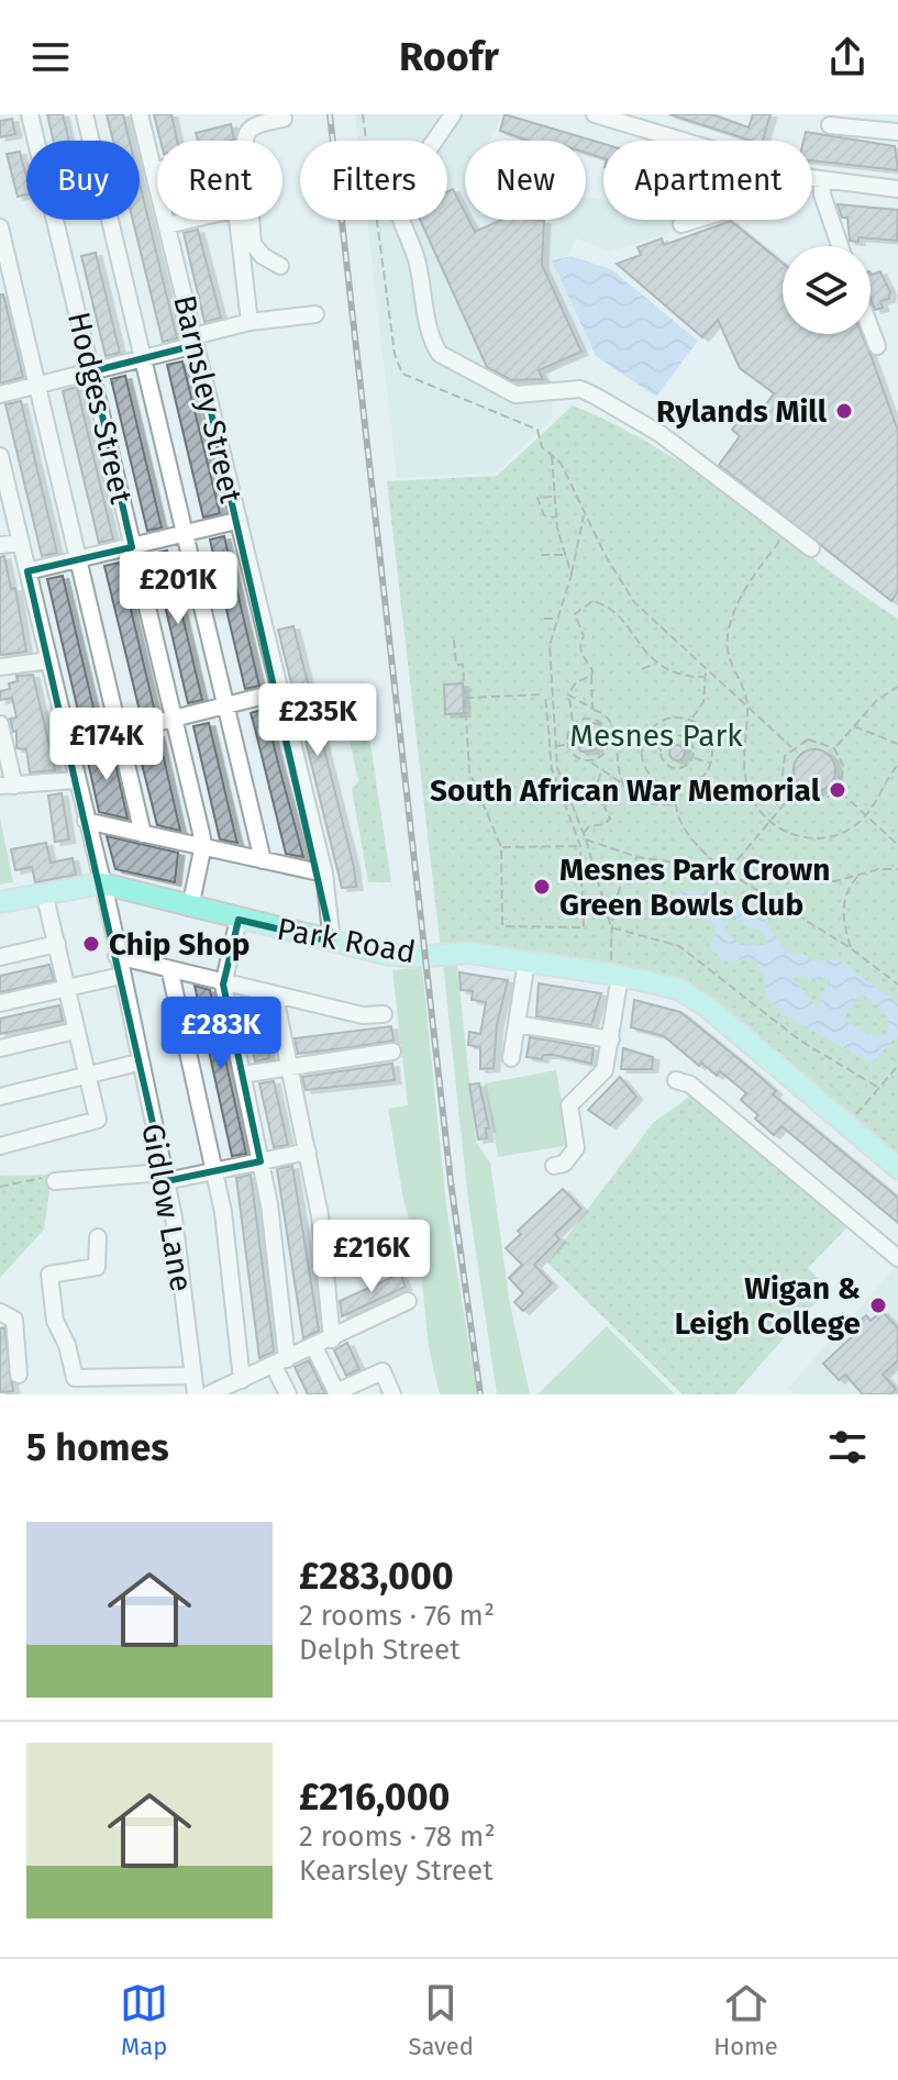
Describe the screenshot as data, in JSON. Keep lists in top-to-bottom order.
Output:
{
  "streets": {
    "main road": ["Park Road"],
    "street": ["Barnsley Street", "Hodges Street", "Gidlow Lane"]
  },
  "crossings": [
    ["Barnsley Street", "Park Road"],
    ["Hodges Street", "Park Road"],
    ["Park Road", "Gidlow Lane"]
  ],
  "parks": ["Mesnes Park"],
  "places": [
    "Rylands Mill",
    "South African War Memorial",
    "Mesnes Park Crown Green Bowls Club",
    "Chip Shop",
    "Wigan & Leigh College"
  ],
  "page": {
    "header": "Roofr",
    "chip": [
      "Buy",
      "Rent",
      "Filters",
      "New",
      "Apartment"
    ],
    "price": [
      "£201K",
      "£235K",
      "£174K",
      "£283K",
      "£216K"
    ],
    "heading": "5 homes",
    "list": [
      {
        "name": "£283,000",
        "note": "2 rooms · 76 m² · Delph Street"
      },
      {
        "name": "£216,000",
        "note": "2 rooms · 78 m² · Kearsley Street"
      }
    ],
    "tabs": ["Map", "Saved", "Home"]
  }
}
